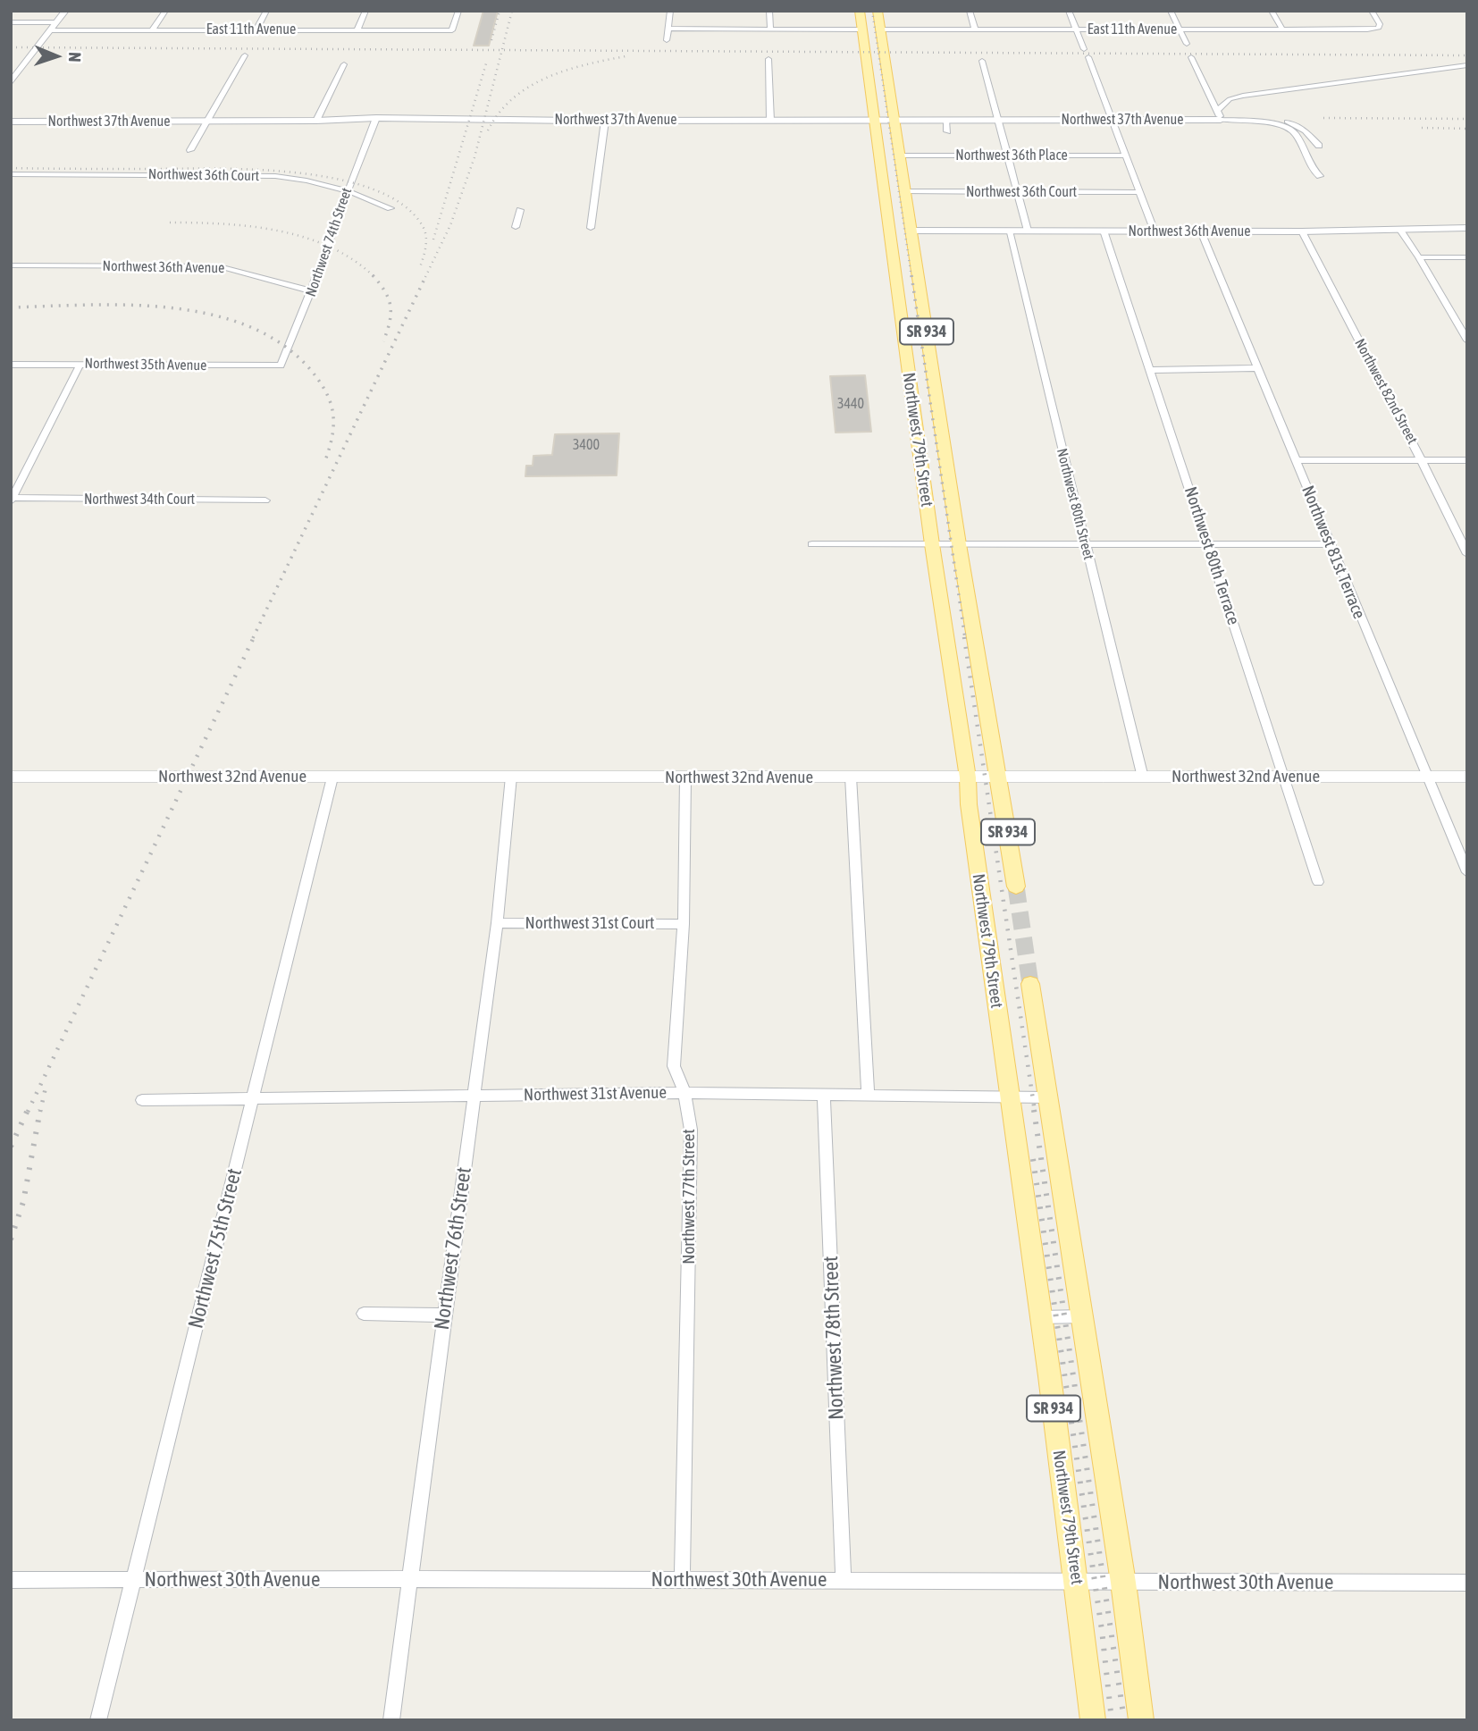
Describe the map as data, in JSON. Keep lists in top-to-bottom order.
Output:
{
  "streets": {
    "main road": ["SR 934", "Northwest 79th Street", "Northwest 32nd Avenue"],
    "street": [
      "East 11th Avenue",
      "Northwest 37th Avenue",
      "Northwest 36th Place",
      "Northwest 36th Court",
      "Northwest 36th Avenue",
      "Northwest 74th Street",
      "Northwest 35th Avenue",
      "Northwest 82nd Street",
      "Northwest 34th Court",
      "Northwest 80th Street",
      "Northwest 81st Terrace",
      "Northwest 80th Terrace",
      "Northwest 31st Court",
      "Northwest 31st Avenue",
      "Northwest 77th Street",
      "Northwest 75th Street",
      "Northwest 76th Street",
      "Northwest 78th Street",
      "Northwest 30th Avenue"
    ]
  },
  "crossings": [
    ["East 11th Avenue", "SR 934"],
    ["East 11th Avenue", "Northwest 79th Street"],
    ["Northwest 37th Avenue", "Northwest 74th Street"],
    ["Northwest 37th Avenue", "Northwest 79th Street"],
    ["Northwest 36th Place", "Northwest 79th Street"],
    ["Northwest 36th Court", "Northwest 74th Street"],
    ["Northwest 36th Court", "Northwest 79th Street"],
    ["Northwest 36th Avenue", "Northwest 74th Street"],
    ["Northwest 36th Avenue", "Northwest 82nd Street"],
    ["Northwest 36th Avenue", "Northwest 79th Street"],
    ["Northwest 36th Avenue", "Northwest 80th Street"],
    ["Northwest 36th Avenue", "Northwest 81st Terrace"],
    ["Northwest 36th Avenue", "Northwest 80th Terrace"],
    ["Northwest 74th Street", "Northwest 35th Avenue"],
    ["SR 934", "Northwest 79th Street"],
    ["SR 934", "Northwest 31st Avenue"],
    ["SR 934", "Northwest 30th Avenue"],
    ["Northwest 79th Street", "Northwest 32nd Avenue"],
    ["Northwest 79th Street", "Northwest 31st Avenue"],
    ["Northwest 79th Street", "Northwest 30th Avenue"],
    ["Northwest 80th Street", "Northwest 32nd Avenue"],
    ["Northwest 81st Terrace", "Northwest 32nd Avenue"],
    ["Northwest 80th Terrace", "Northwest 32nd Avenue"],
    ["Northwest 32nd Avenue", "Northwest 77th Street"],
    ["Northwest 32nd Avenue", "Northwest 75th Street"],
    ["Northwest 32nd Avenue", "Northwest 76th Street"],
    ["Northwest 31st Court", "Northwest 77th Street"],
    ["Northwest 31st Court", "Northwest 76th Street"],
    ["Northwest 31st Avenue", "Northwest 77th Street"],
    ["Northwest 31st Avenue", "Northwest 75th Street"],
    ["Northwest 31st Avenue", "Northwest 76th Street"],
    ["Northwest 31st Avenue", "Northwest 78th Street"],
    ["Northwest 77th Street", "Northwest 30th Avenue"],
    ["Northwest 75th Street", "Northwest 30th Avenue"],
    ["Northwest 76th Street", "Northwest 30th Avenue"],
    ["Northwest 78th Street", "Northwest 30th Avenue"]
  ],
  "house_numbers": ["3440", "3400"],
  "north": "right"
}
